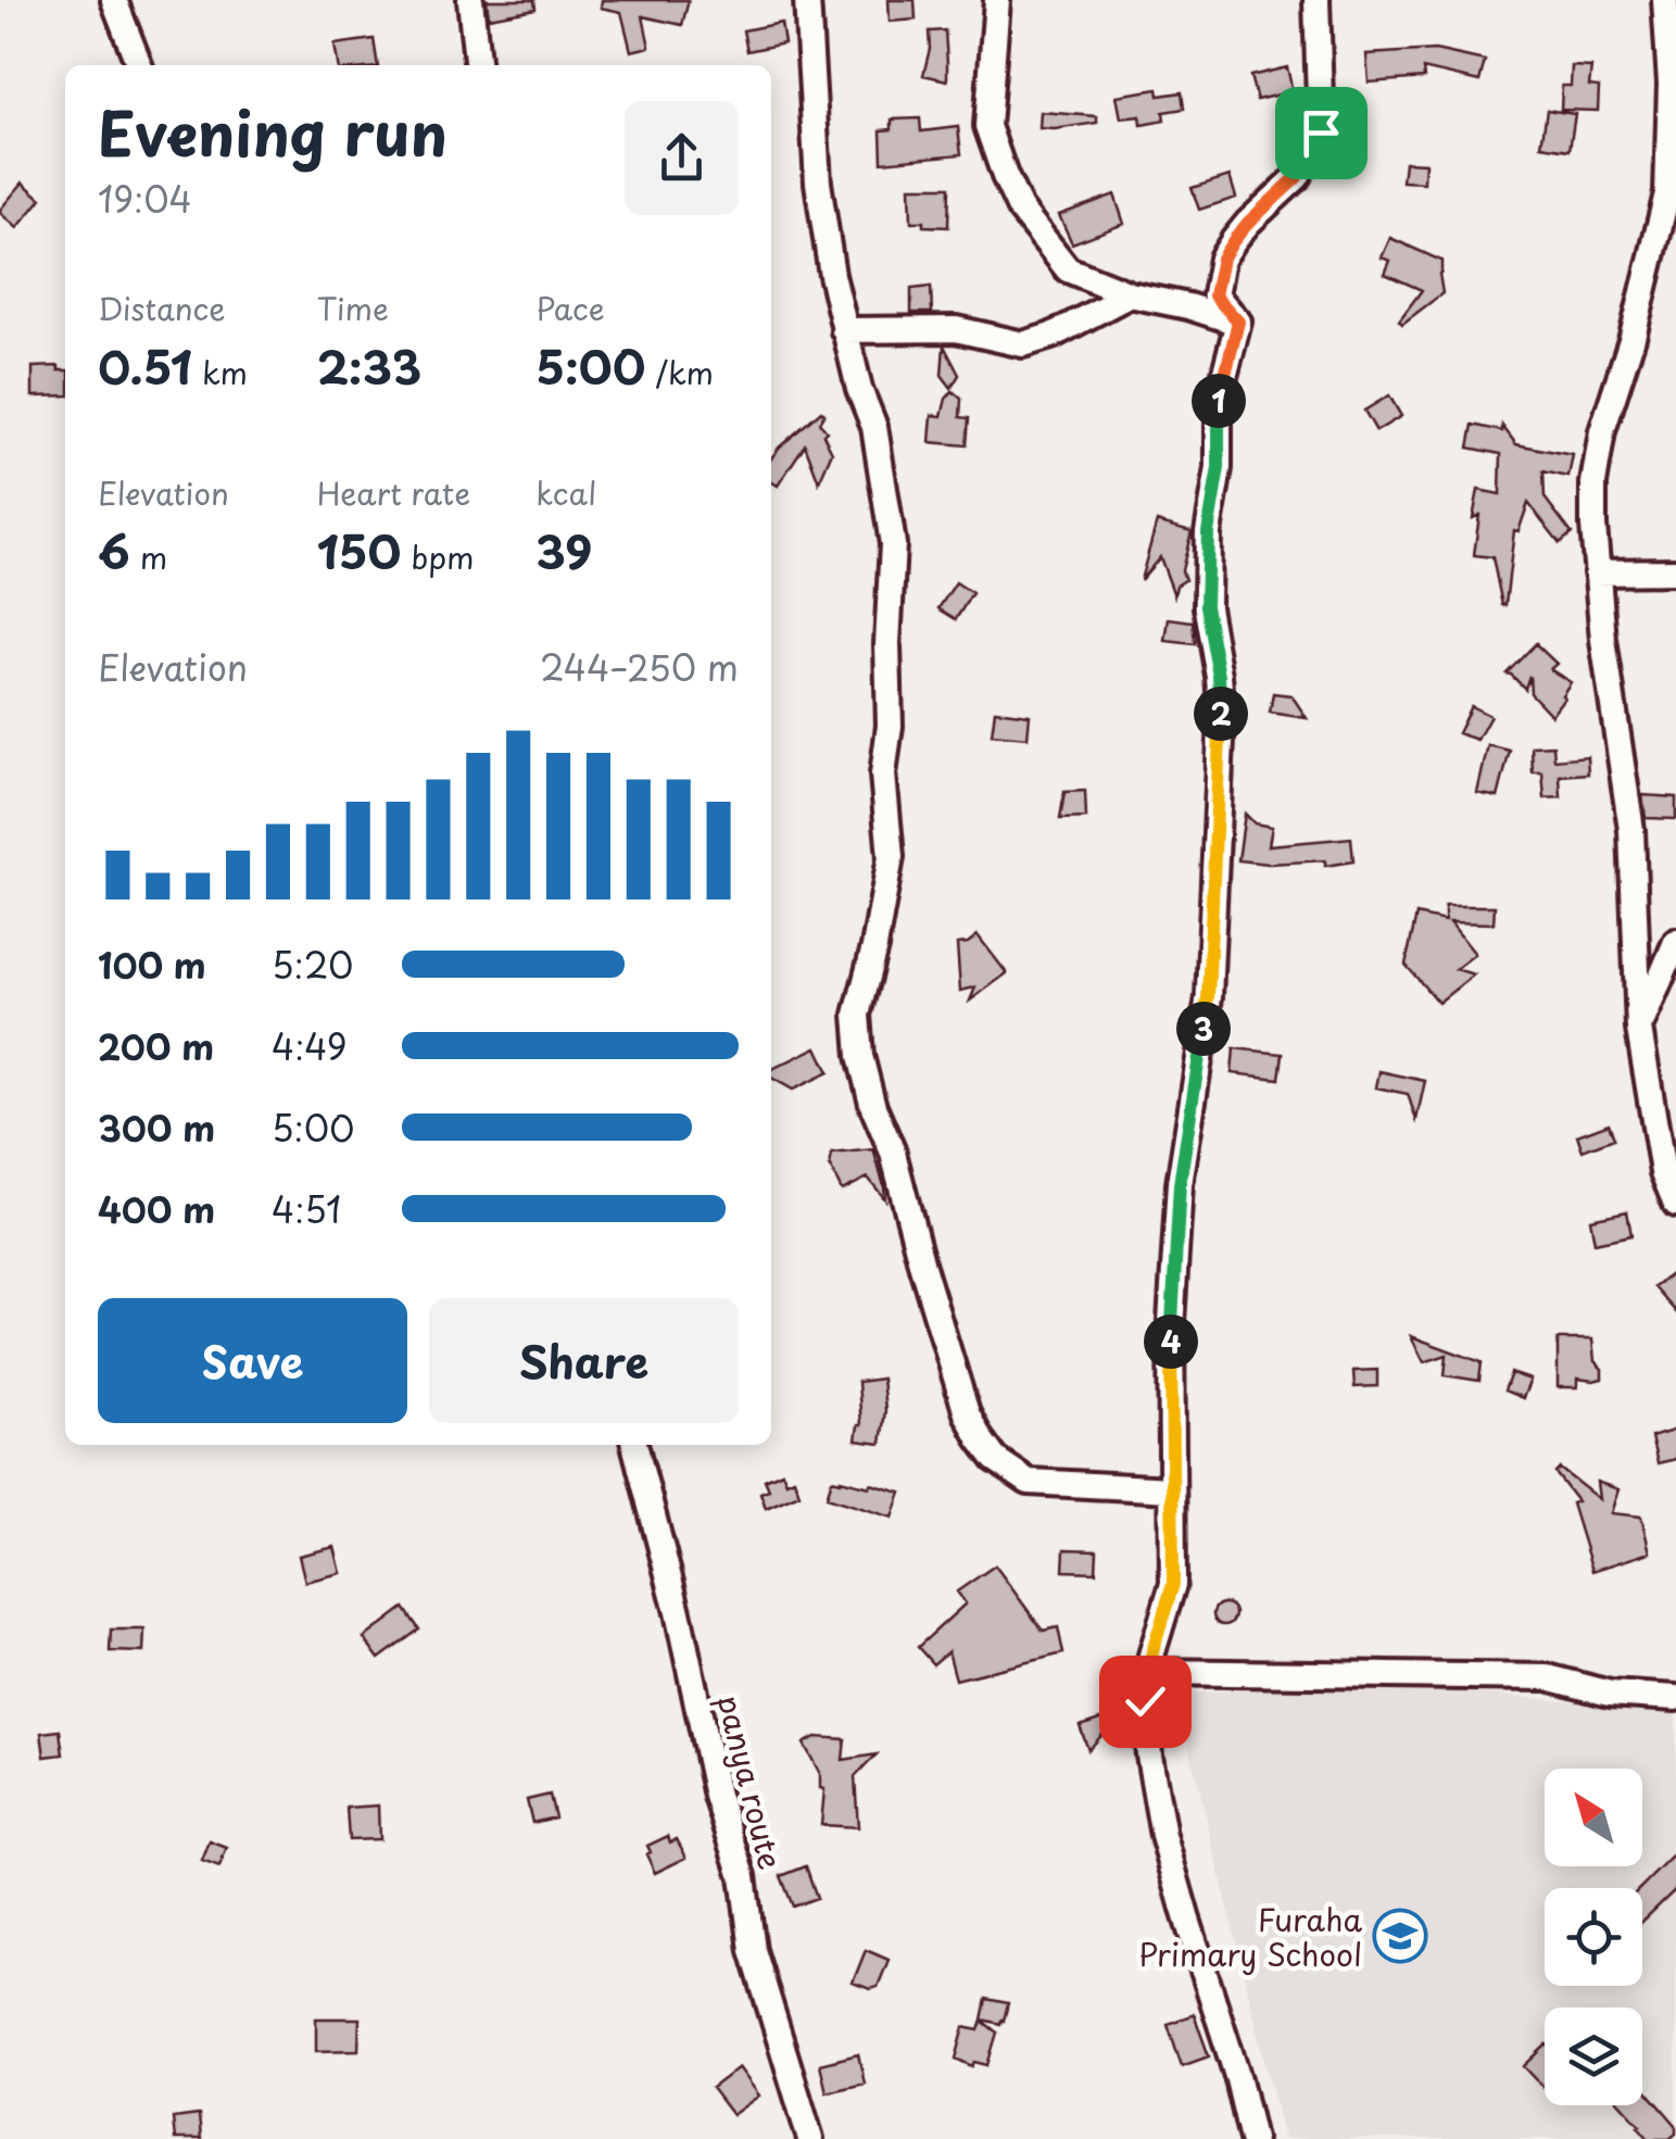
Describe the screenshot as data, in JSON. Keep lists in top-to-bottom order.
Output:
{
  "streets": {
    "street": ["panya route"]
  },
  "places": {
    "school or university": ["Furaha Primary School"]
  },
  "north": "top left",
  "page": {
    "heading": ["Evening run", "19:04"],
    "stats": [
      ["Distance", "0.51 km"],
      ["Time", "2:33"],
      ["Pace", "5:00 /km"],
      ["Elevation", "6 m"],
      ["Heart rate", "150 bpm"],
      ["kcal", "39"]
    ],
    "pins": [
      "1",
      "2",
      "3",
      "4"
    ],
    "chart": ["Elevation", "244–250 m"],
    "list": [
      {
        "name": "100 m",
        "note": "5:20"
      },
      {
        "name": "200 m",
        "note": "4:49"
      },
      {
        "name": "300 m",
        "note": "5:00"
      },
      {
        "name": "400 m",
        "note": "4:51"
      }
    ],
    "buttons": ["Save", "Share"]
  }
}
